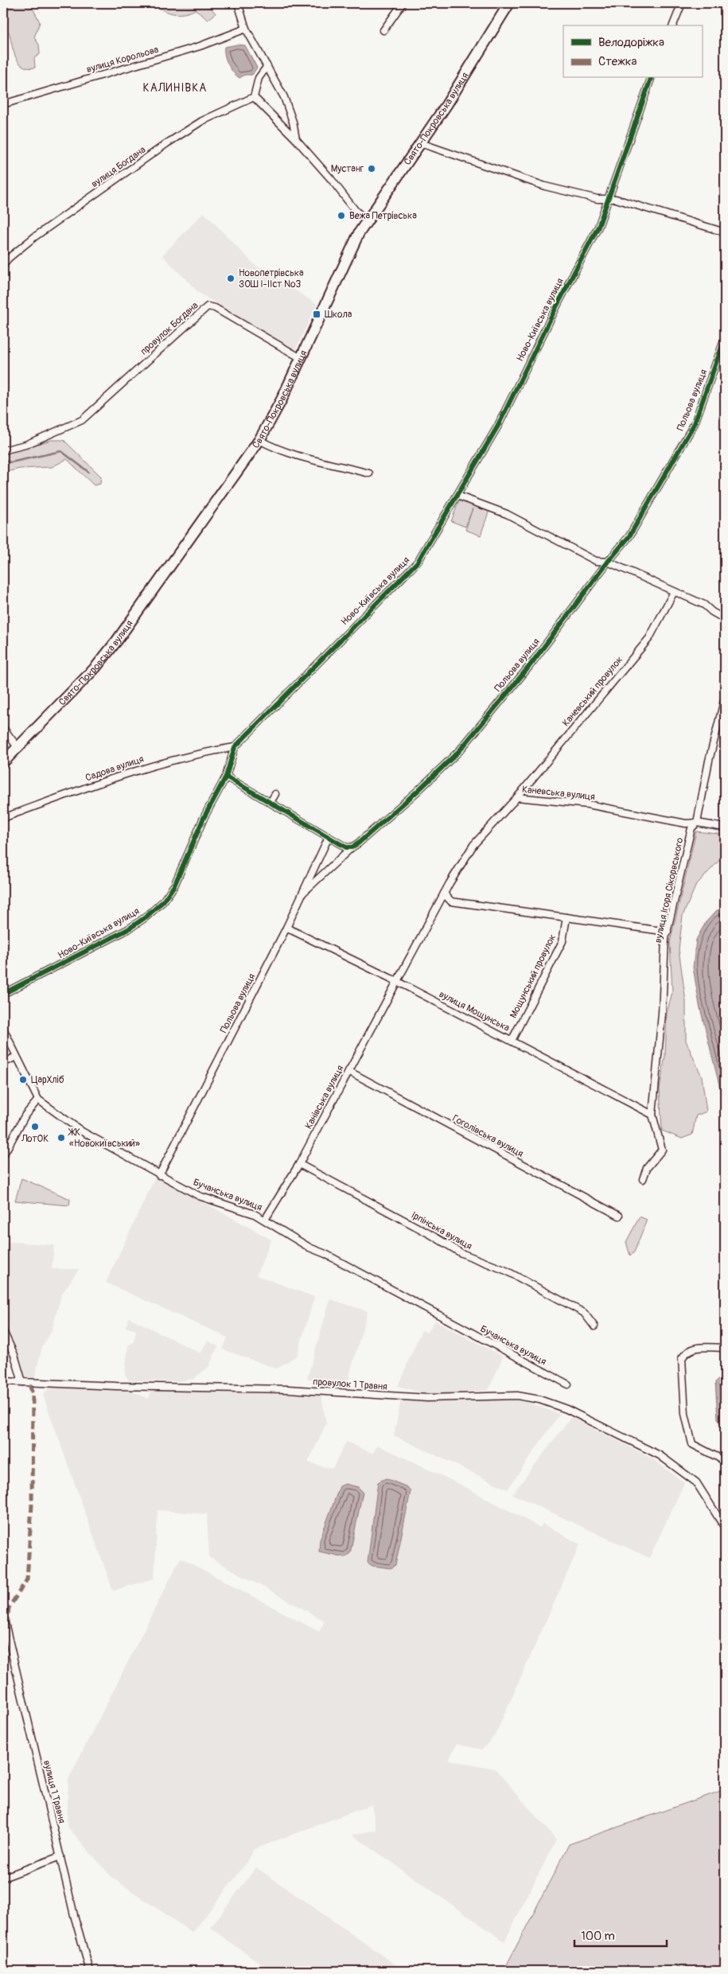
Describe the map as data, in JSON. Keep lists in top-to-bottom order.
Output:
{
  "streets": {
    "main road": ["Свято-Покровська вулиця"],
    "street": [
      "вулиця Корольова",
      "вулиця Богдана",
      "Ново-Київська вулиця",
      "провулок Богдана",
      "Польова вулиця",
      "Каневський провулок",
      "Садова вулиця",
      "Каневська вулиця",
      "вулиця Ігоря Сікорвського",
      "Мощунський провулок",
      "вулиця Мощунська",
      "Канівська вулиця",
      "Гоголівська вулиця",
      "Бучанська вулиця",
      "Ірпінська вулиця",
      "провулок 1 Травня",
      "вулиця 1 Травня"
    ]
  },
  "crossings": [
    ["Свято-Покровська вулиця", "провулок Богдана"],
    ["Ново-Київська вулиця", "Садова вулиця"],
    ["Польова вулиця", "вулиця Мощунська"],
    ["Польова вулиця", "Бучанська вулиця"],
    ["Каневський провулок", "Каневська вулиця"],
    ["Каневська вулиця", "вулиця Ігоря Сікорвського"],
    ["Каневська вулиця", "вулиця Мощунська"],
    ["Каневська вулиця", "Канівська вулиця"],
    ["вулиця Ігоря Сікорвського", "вулиця Мощунська"],
    ["Мощунський провулок", "вулиця Мощунська"],
    ["вулиця Мощунська", "Канівська вулиця"],
    ["Канівська вулиця", "Гоголівська вулиця"],
    ["Канівська вулиця", "Бучанська вулиця"],
    ["Канівська вулиця", "Ірпінська вулиця"]
  ],
  "districts": ["КАЛИНІВКА"],
  "places": {
    "other": [
      "Мустанг",
      "Вежа Петрівська",
      "Новопетрівська ЗОШ I-IIст №3",
      "ЦарХліб",
      "ЛотОК",
      "ЖК «Новокиївський»"
    ],
    "transit": ["Школа"]
  },
  "legend": ["Велодоріжка", "Стежка"],
  "scale_bar": "100 m"
}
